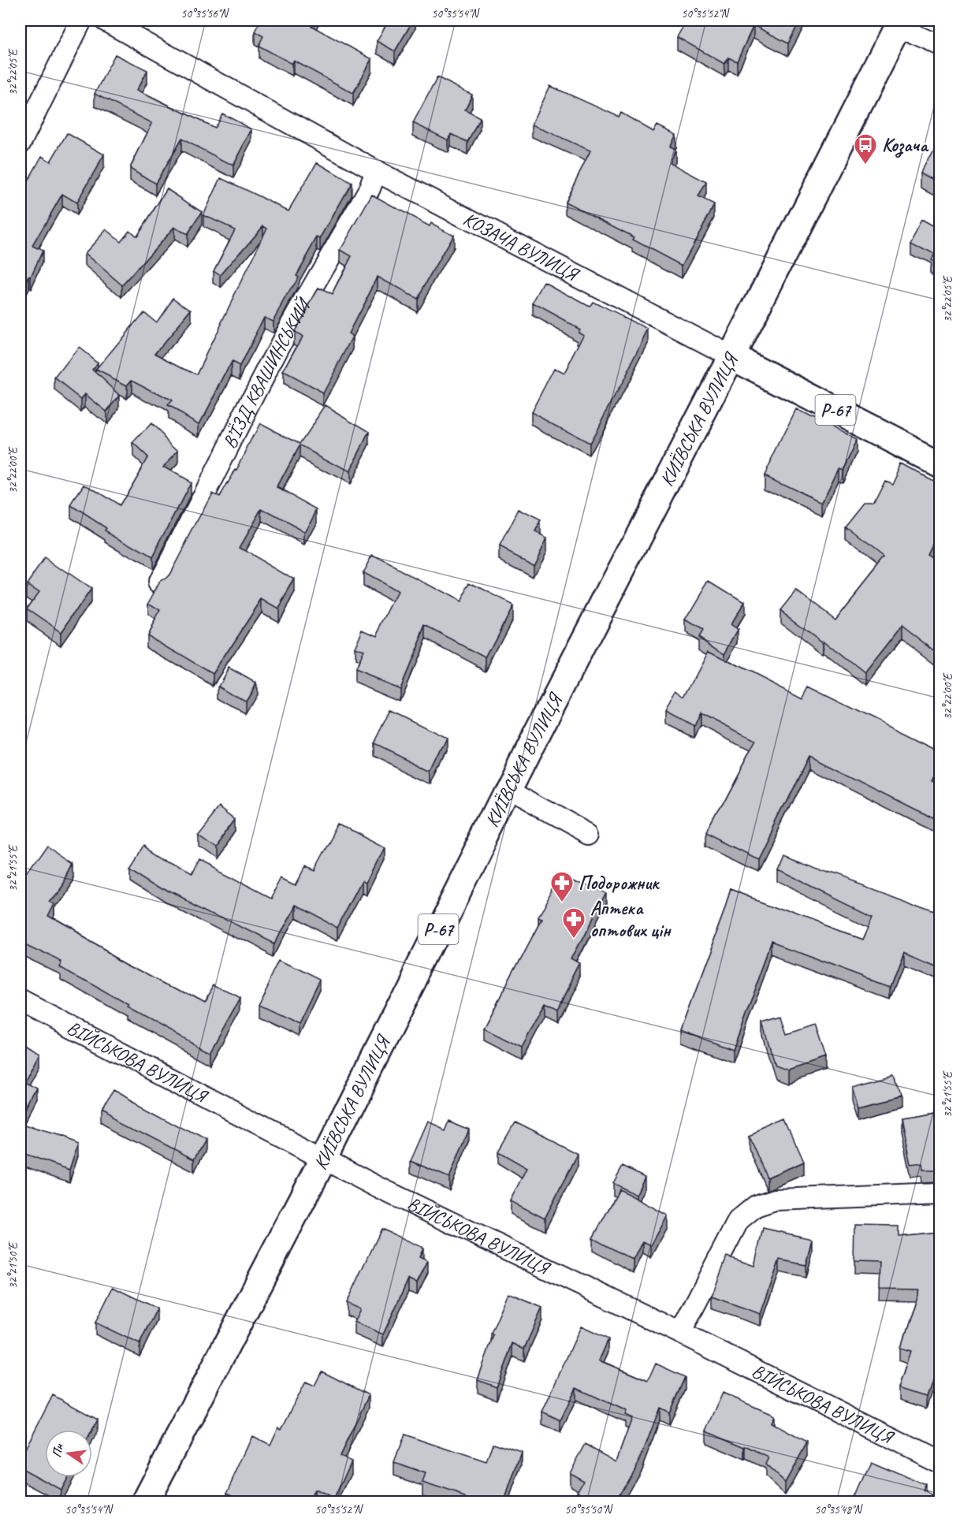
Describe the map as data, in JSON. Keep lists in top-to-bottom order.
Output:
{
  "streets": {
    "main road": ["КОЗАЧА ВУЛИЦЯ", "Р-67", "КИЇВСЬКА ВУЛИЦЯ"],
    "street": ["В’ЇЗД КВАШИНСЬКИЙ", "ВІЙСЬКОВА ВУЛИЦЯ"]
  },
  "crossings": [
    ["КОЗАЧА ВУЛИЦЯ", "В’ЇЗД КВАШИНСЬКИЙ"],
    ["КОЗАЧА ВУЛИЦЯ", "КИЇВСЬКА ВУЛИЦЯ"],
    ["КИЇВСЬКА ВУЛИЦЯ", "ВІЙСЬКОВА ВУЛИЦЯ"]
  ],
  "places": {
    "bus stop": ["Козача"],
    "pharmacy": ["Подорожник", "Аптека оптових цін"]
  },
  "north": "left",
  "coordinates": [
    "50°35'56\"N",
    "50°35'54\"N",
    "50°35'52\"N",
    "32°22'05\"E",
    "32°22'00\"E",
    "32°21'55\"E",
    "32°21'50\"E",
    "50°35'50\"N",
    "50°35'48\"N"
  ]
}
